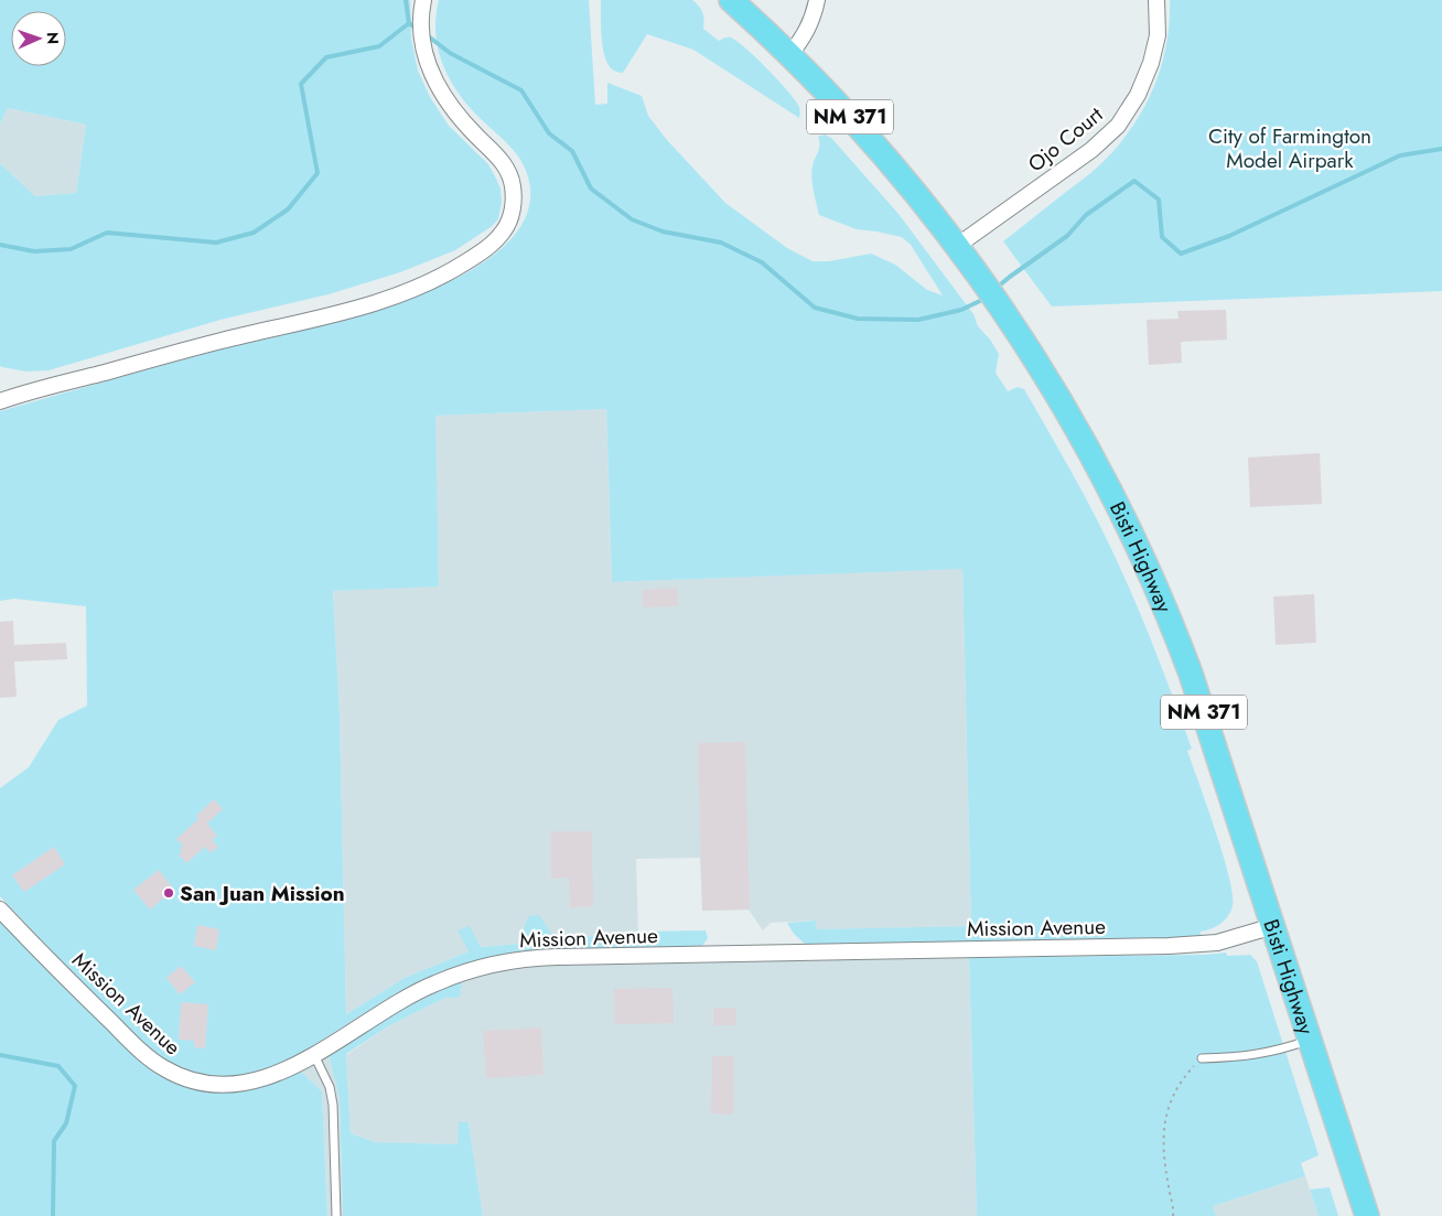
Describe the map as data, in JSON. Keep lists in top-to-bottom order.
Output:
{
  "streets": {
    "main road": ["NM 371", "Bisti Highway"],
    "street": ["Ojo Court", "Mission Avenue"]
  },
  "crossings": [
    ["Ojo Court", "Bisti Highway"],
    ["Bisti Highway", "Mission Avenue"]
  ],
  "parks": ["City of Farmington Model Airpark"],
  "places": ["San Juan Mission"],
  "north": "right"
}
